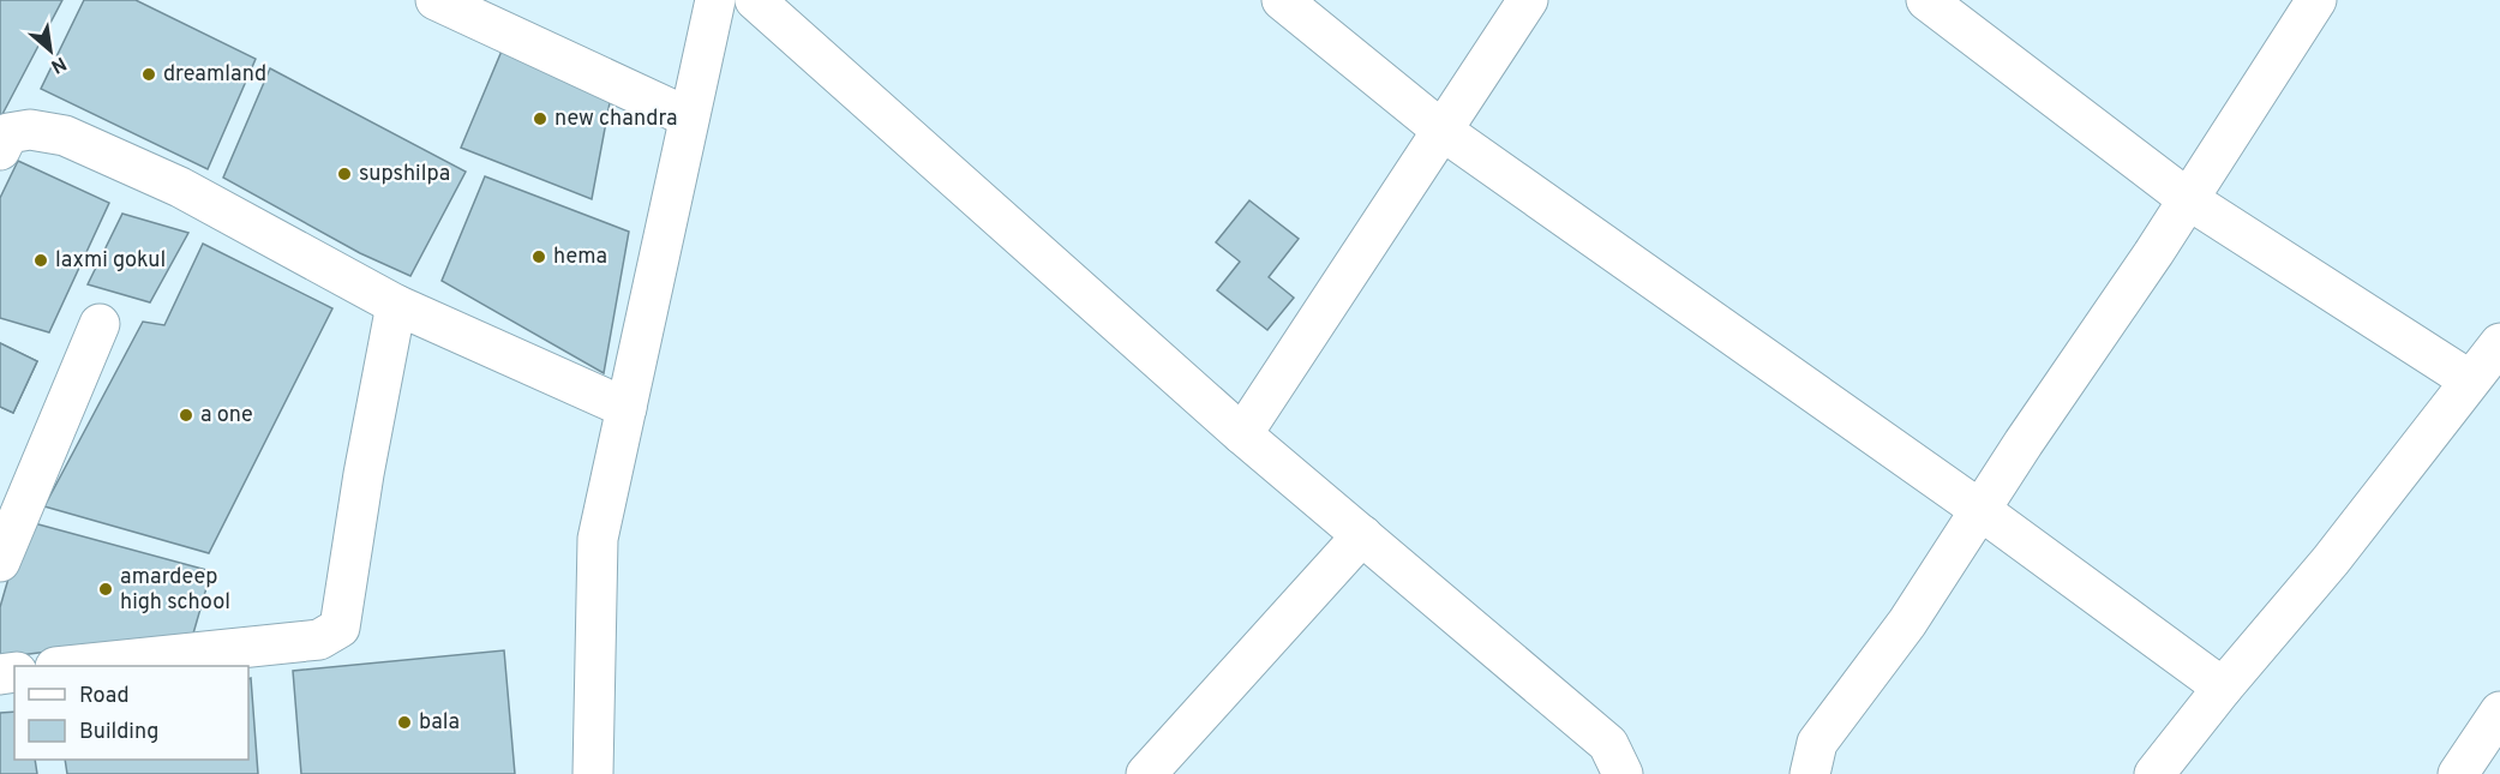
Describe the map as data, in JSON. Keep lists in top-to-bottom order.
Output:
{
  "places": [
    "dreamland",
    "new chandra",
    "supshilpa",
    "hema",
    "laxmi gokul",
    "a one",
    "amardeep high school",
    "bala"
  ],
  "legend": ["Road", "Building"],
  "north": "bottom right"
}
